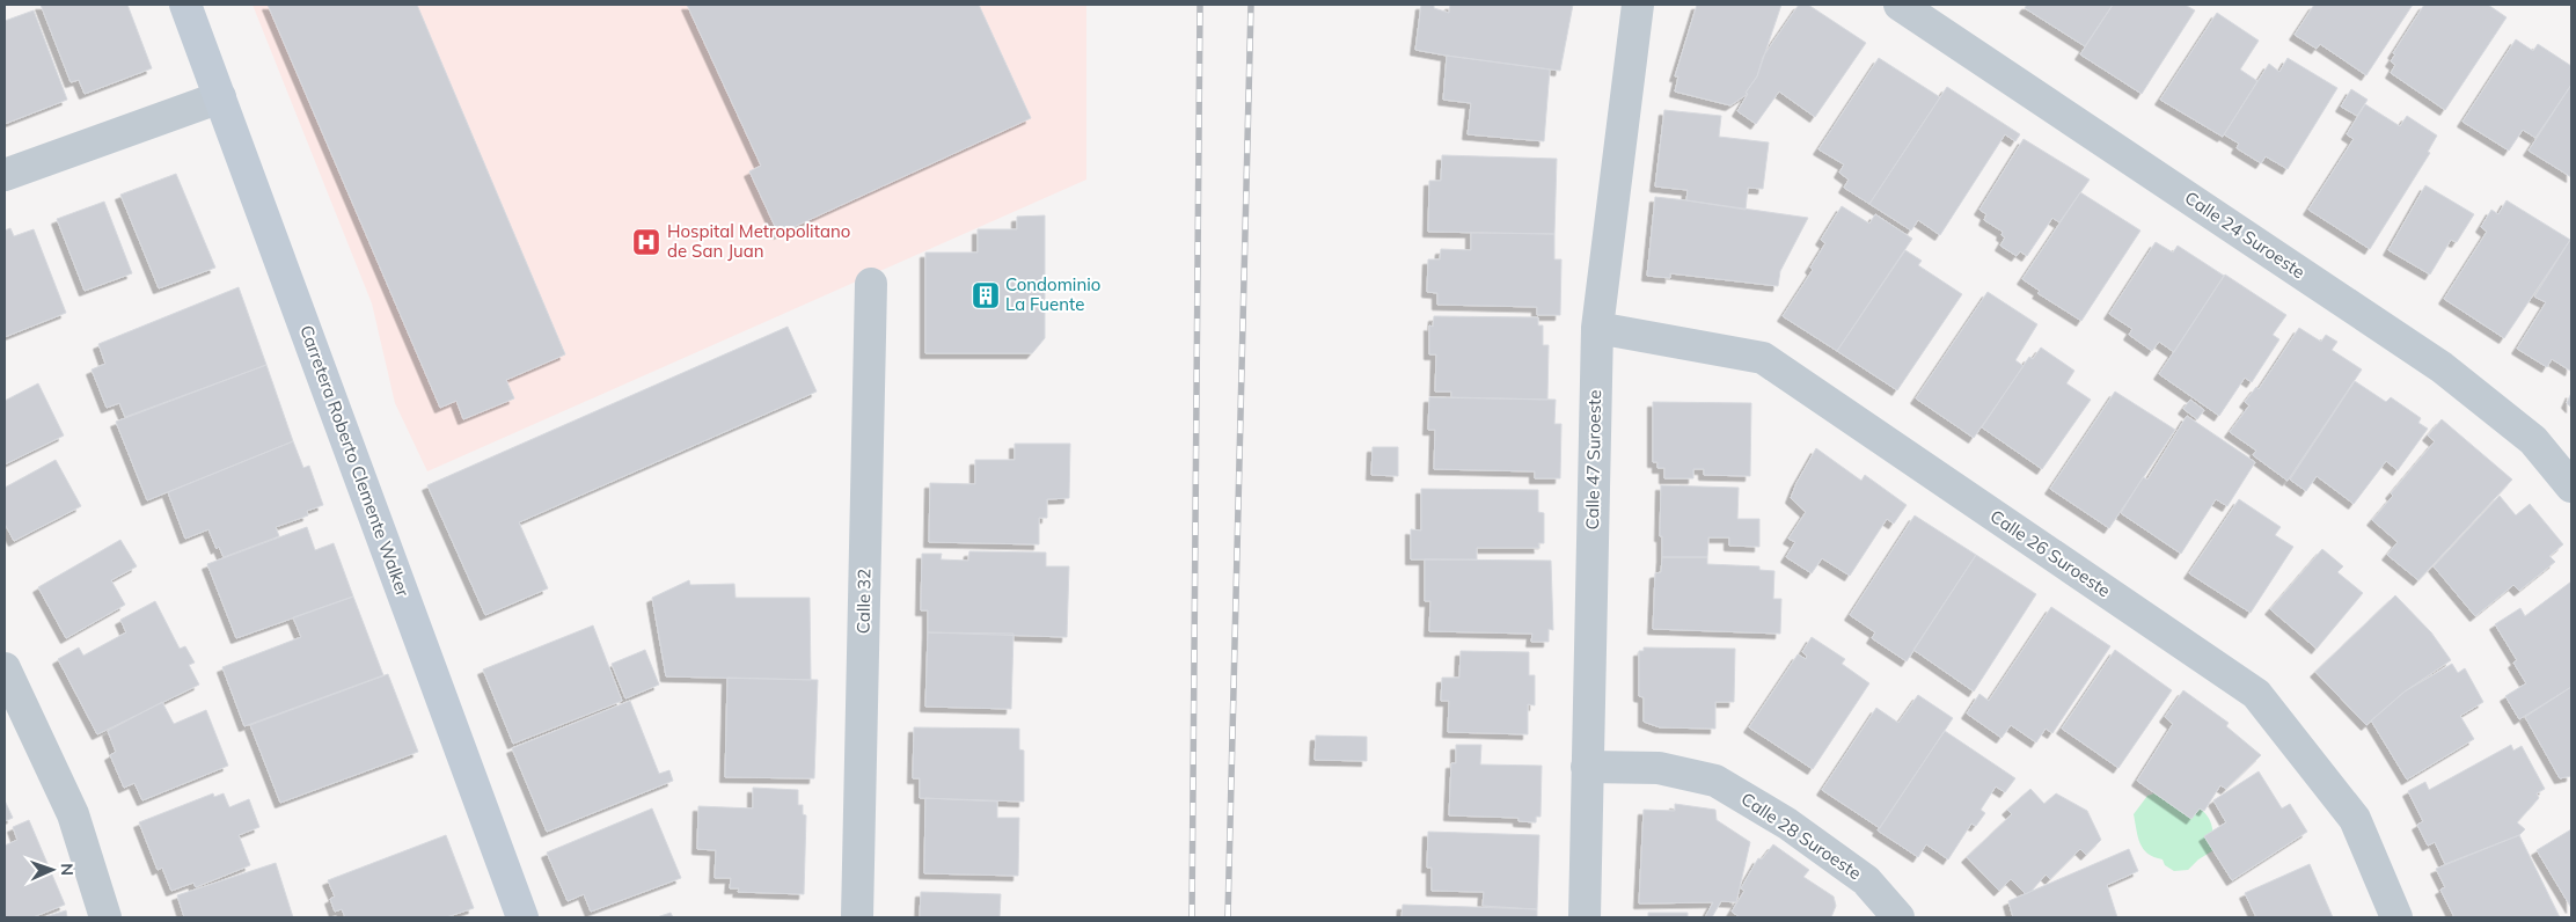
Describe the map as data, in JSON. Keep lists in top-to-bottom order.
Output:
{
  "streets": {
    "main road": ["Carretera Roberto Clemente Walker"],
    "street": [
      "Calle 24 Suroeste",
      "Calle 47 Suroeste",
      "Calle 26 Suroeste",
      "Calle 32",
      "Calle 28 Suroeste"
    ]
  },
  "crossings": [
    ["Calle 47 Suroeste", "Calle 26 Suroeste"],
    ["Calle 47 Suroeste", "Calle 28 Suroeste"]
  ],
  "places": {
    "hospital": ["Hospital Metropolitano de San Juan"],
    "building": ["Condominio La Fuente"]
  },
  "north": "right"
}
